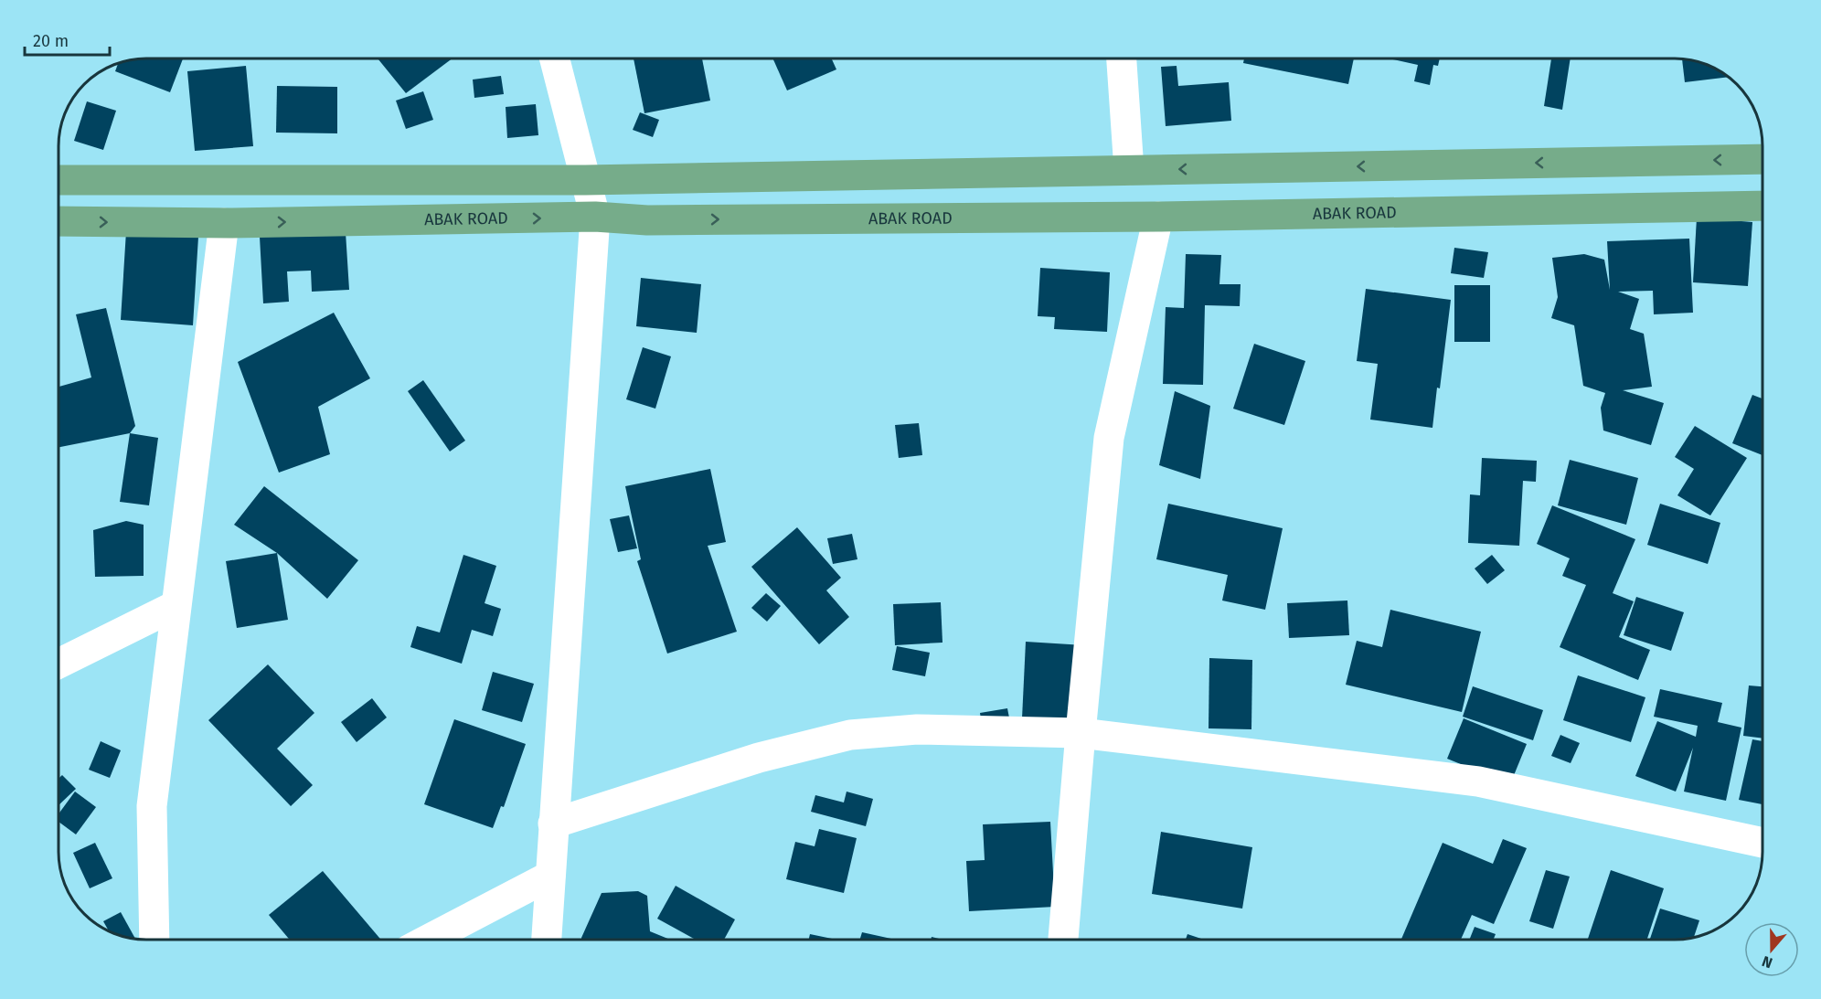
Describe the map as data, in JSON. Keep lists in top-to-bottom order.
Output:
{
  "streets": {
    "highway": ["ABAK ROAD"]
  },
  "scale_bar": "20 m",
  "north": "bottom"
}
